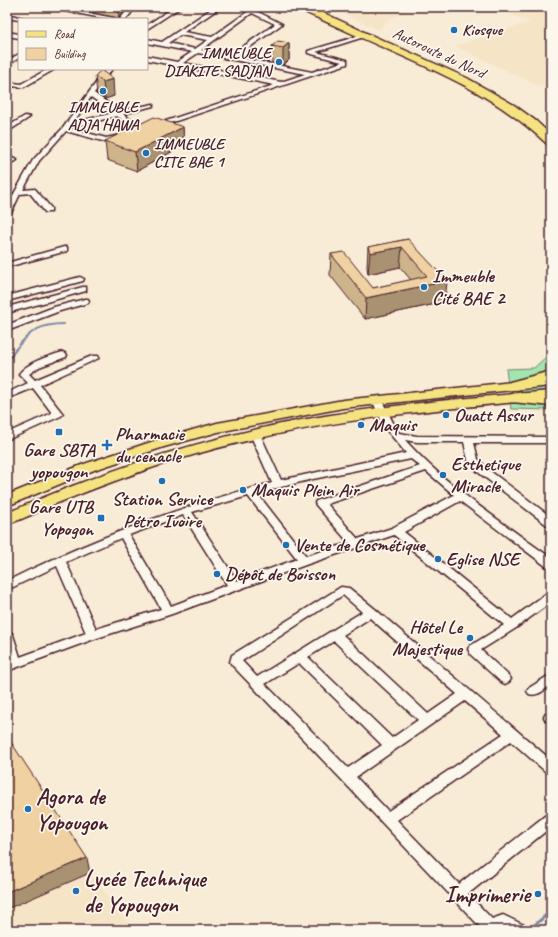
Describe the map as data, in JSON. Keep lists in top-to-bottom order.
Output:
{
  "streets": {
    "highway": ["Autoroute du Nord"]
  },
  "places": {
    "other": [
      "Kiosque",
      "IMMEUBLE DIAKITE SADJAN",
      "IMMEUBLE ADJA HAWA",
      "IMMEUBLE CITE BAE 1",
      "Immeuble Cité BAE 2",
      "Ouatt Assur",
      "Maquis",
      "Esthetique Miracle",
      "Station Service Pétro Ivoire",
      "Maquis Plein Air",
      "Vente de Cosmétique",
      "Eglise NSE",
      "Dépôt de Boisson",
      "Hôtel Le Majestique",
      "Agora de Yopougon",
      "Lycée Technique de Yopougon",
      "Imprimerie"
    ],
    "transit": ["Gare SBTA yopougon", "Gare UTB Yopogon"],
    "health": ["Pharmacie du cenacle"]
  },
  "legend": ["Road", "Building"]
}
